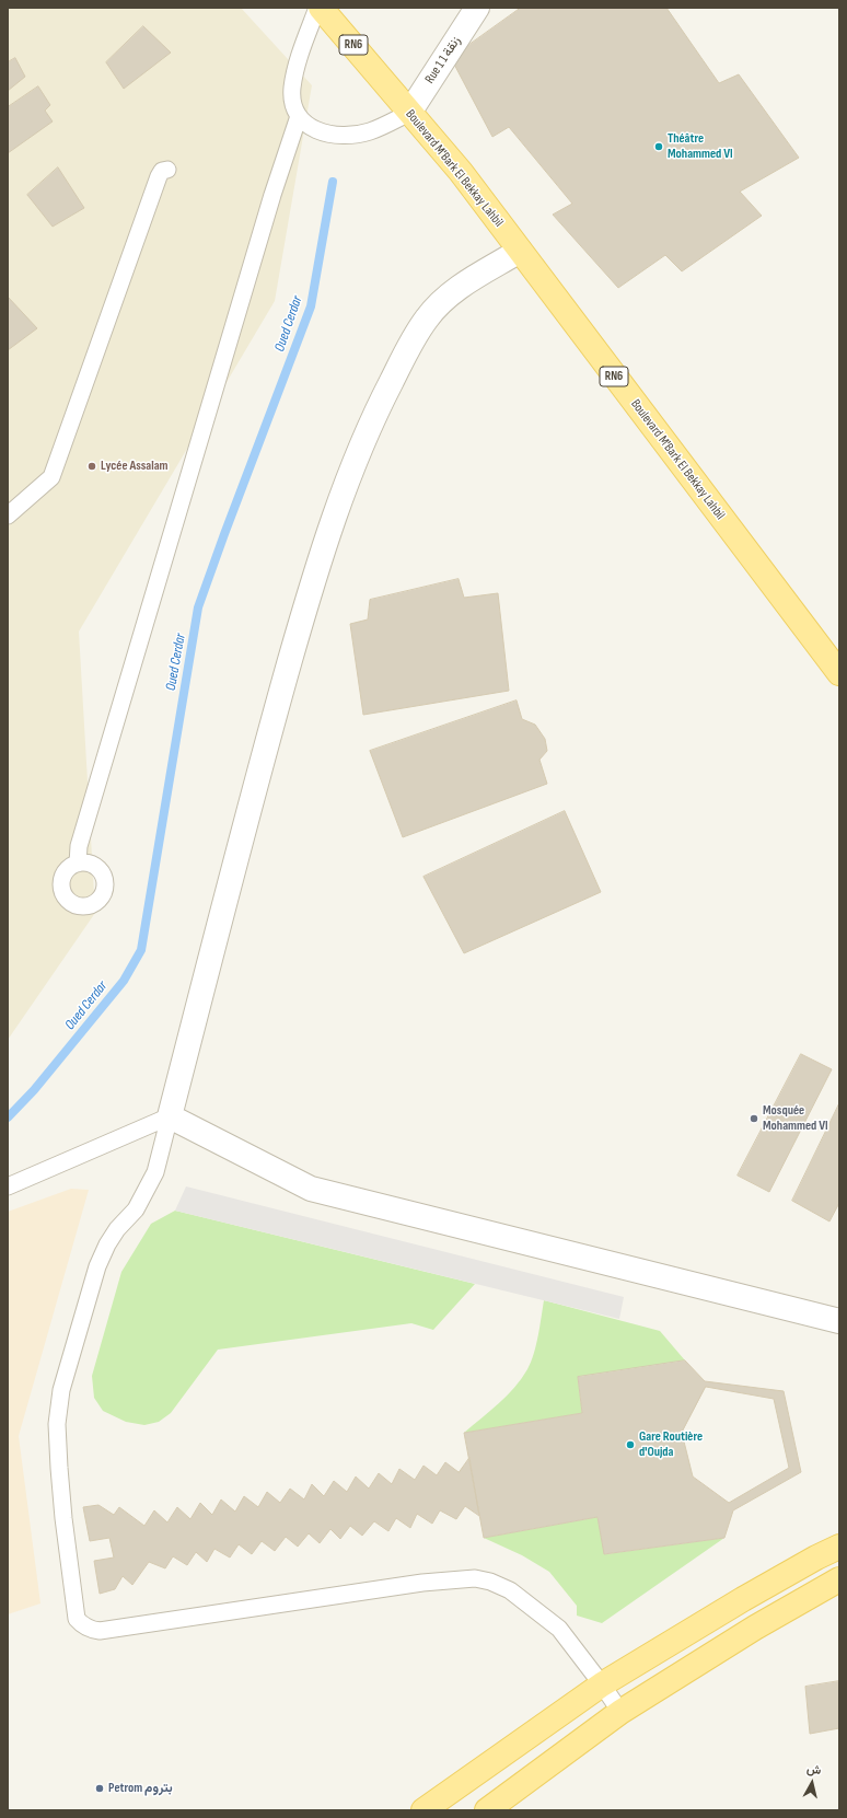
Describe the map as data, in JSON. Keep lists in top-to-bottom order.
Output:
{
  "streets": {
    "main road": ["RN6", "Boulevard M'Bark El Bekkay Lahbil"],
    "street": ["Rue 1 زنقة 1"]
  },
  "crossings": [
    ["Rue 1 زنقة 1", "Boulevard M'Bark El Bekkay Lahbil"]
  ],
  "water": ["Oued Cerdar"],
  "places": [
    "Théâtre Mohammed VI",
    "Lycée Assalam",
    "Mosquée Mohammed VI",
    "Gare Routière d'Oujda",
    "Petrom بتروم"
  ],
  "north": "top"
}
